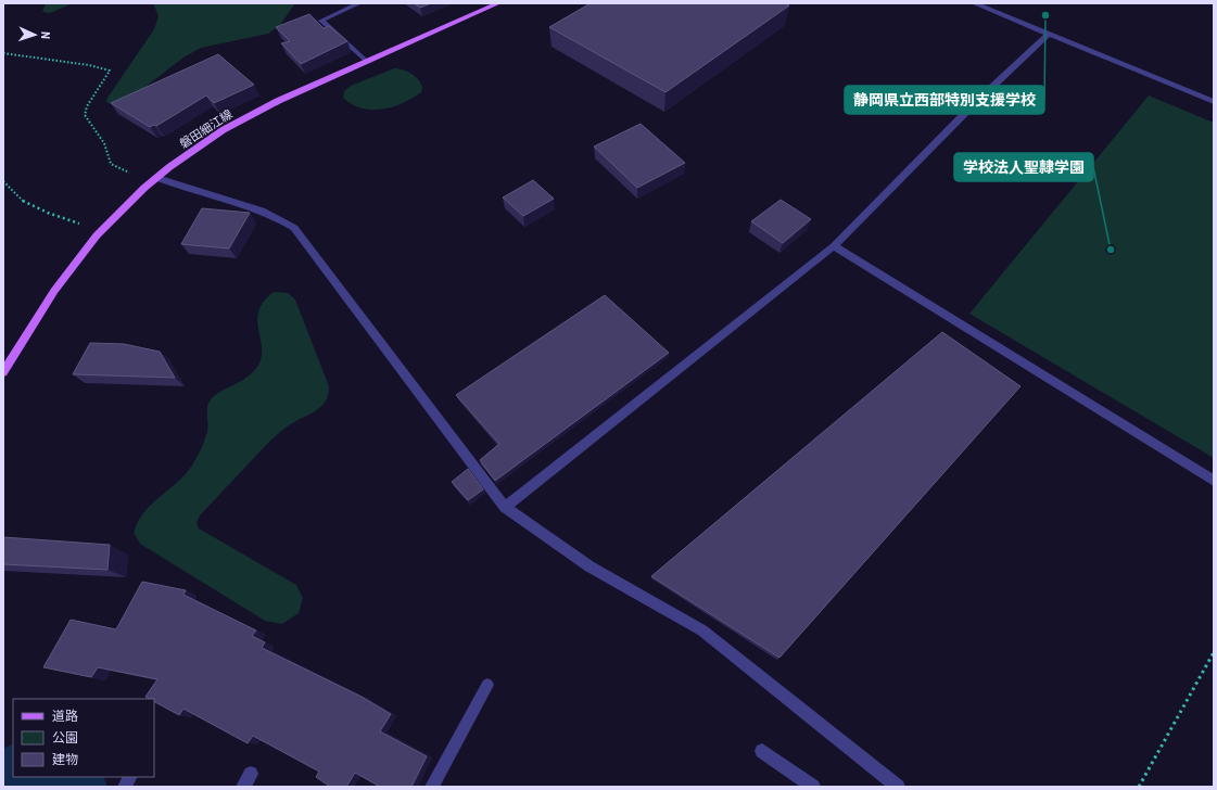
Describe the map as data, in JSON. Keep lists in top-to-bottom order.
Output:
{
  "streets": {
    "main road": ["磐田細江線"]
  },
  "places": ["静岡県立西部特別支援学校", "学校法人聖隷学園"],
  "legend": ["道路", "公園", "建物"],
  "north": "right"
}
